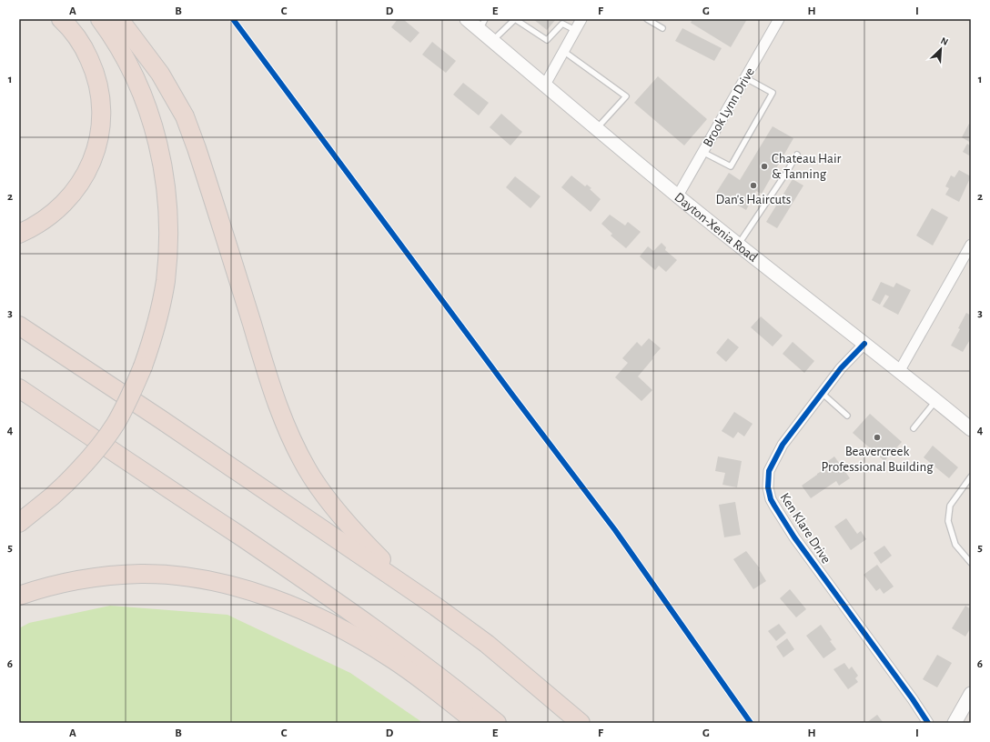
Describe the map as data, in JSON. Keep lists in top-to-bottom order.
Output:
{
  "streets": {
    "main road": ["Dayton-Xenia Road"],
    "street": ["Brook Lynn Drive", "Ken Klare Drive"]
  },
  "crossings": [
    ["Brook Lynn Drive", "Dayton-Xenia Road"],
    ["Dayton-Xenia Road", "Ken Klare Drive"]
  ],
  "places": ["Chateau Hair & Tanning", "Dan's Haircuts", "Beavercreek Professional Building"],
  "north": "top right",
  "grid": {
    "columns": [
      "A",
      "B",
      "C",
      "D",
      "E",
      "F",
      "G",
      "H",
      "I"
    ],
    "rows": [
      "1",
      "2",
      "3",
      "4",
      "5",
      "6"
    ]
  }
}
